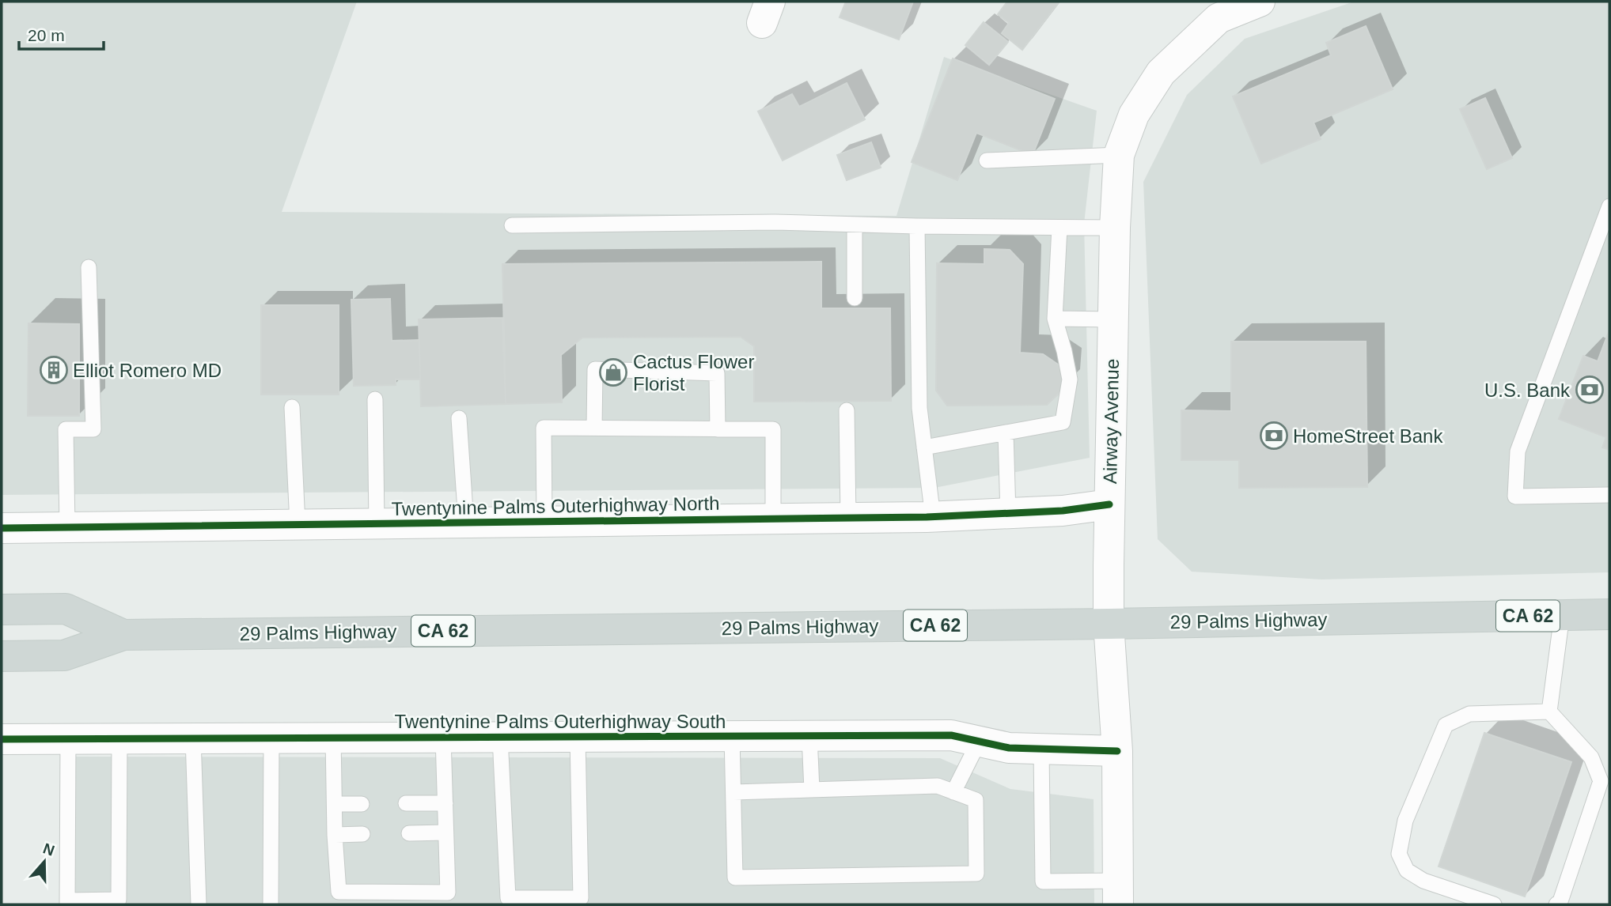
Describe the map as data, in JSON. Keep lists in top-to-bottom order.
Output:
{
  "streets": {
    "main road": ["CA 62", "29 Palms Highway"],
    "street": ["Airway Avenue", "Twentynine Palms Outerhighway North", "Twentynine Palms Outerhighway South"]
  },
  "crossings": [
    ["Airway Avenue", "Twentynine Palms Outerhighway North"],
    ["Airway Avenue", "29 Palms Highway"],
    ["Airway Avenue", "Twentynine Palms Outerhighway South"]
  ],
  "places": {
    "building": ["Elliot Romero MD"],
    "shop": ["Cactus Flower Florist"],
    "bank": ["U.S. Bank", "HomeStreet Bank"]
  },
  "scale_bar": "20 m",
  "north": "top"
}
